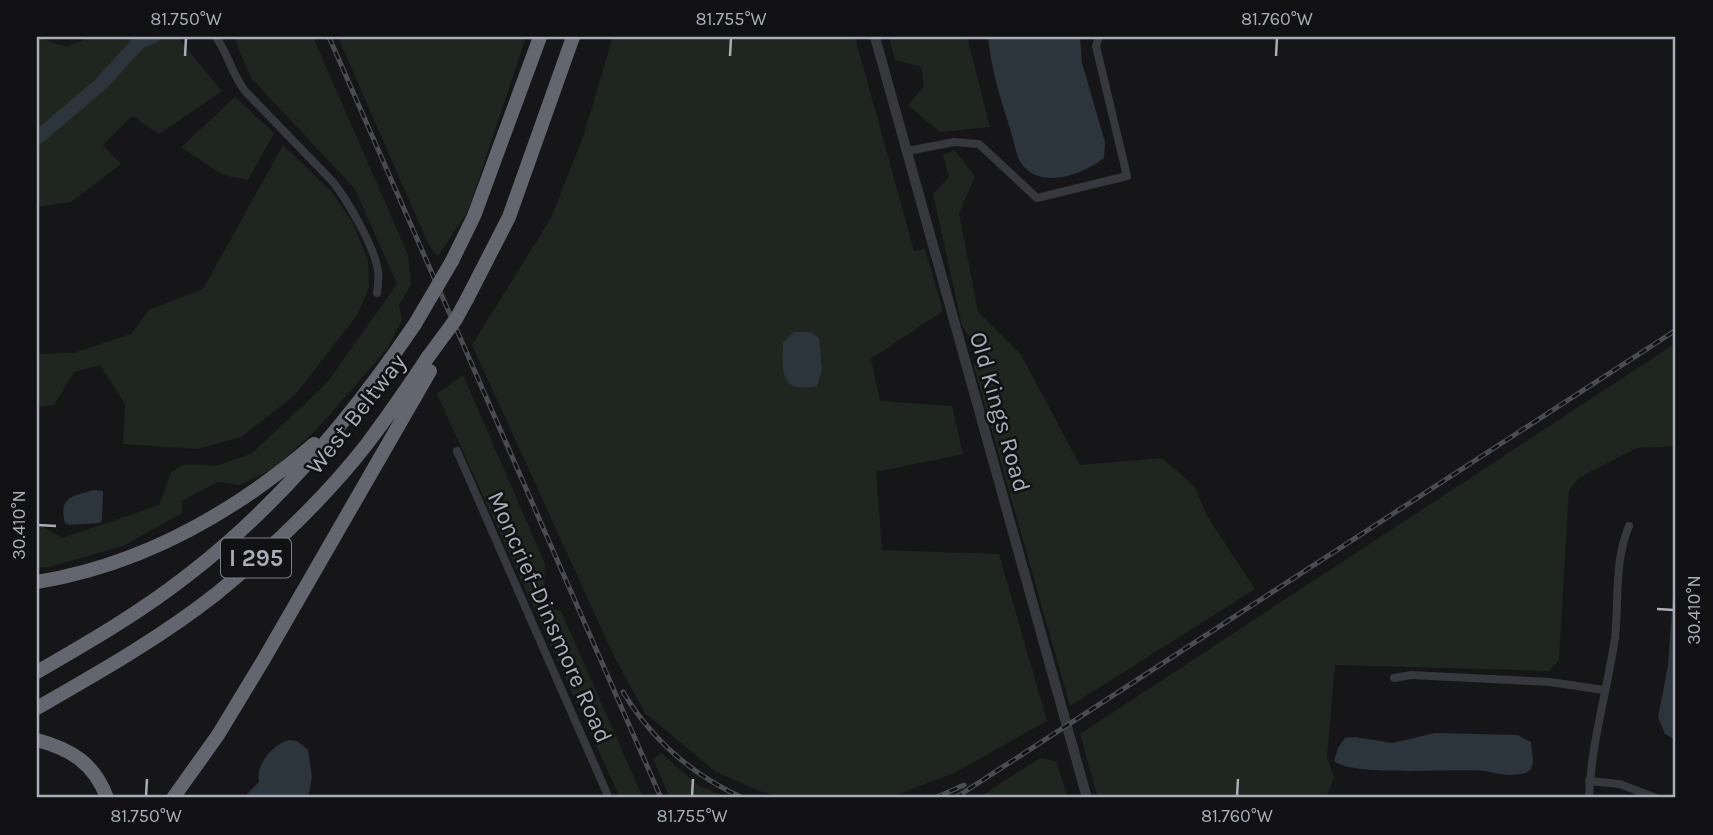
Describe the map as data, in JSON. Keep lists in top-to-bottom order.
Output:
{
  "streets": {
    "highway": ["West Beltway", "I 295"],
    "street": ["Old Kings Road", "Moncrief-Dinsmore Road"]
  },
  "coordinates": [
    "81.750°W",
    "81.755°W",
    "81.760°W",
    "30.410°N"
  ]
}
